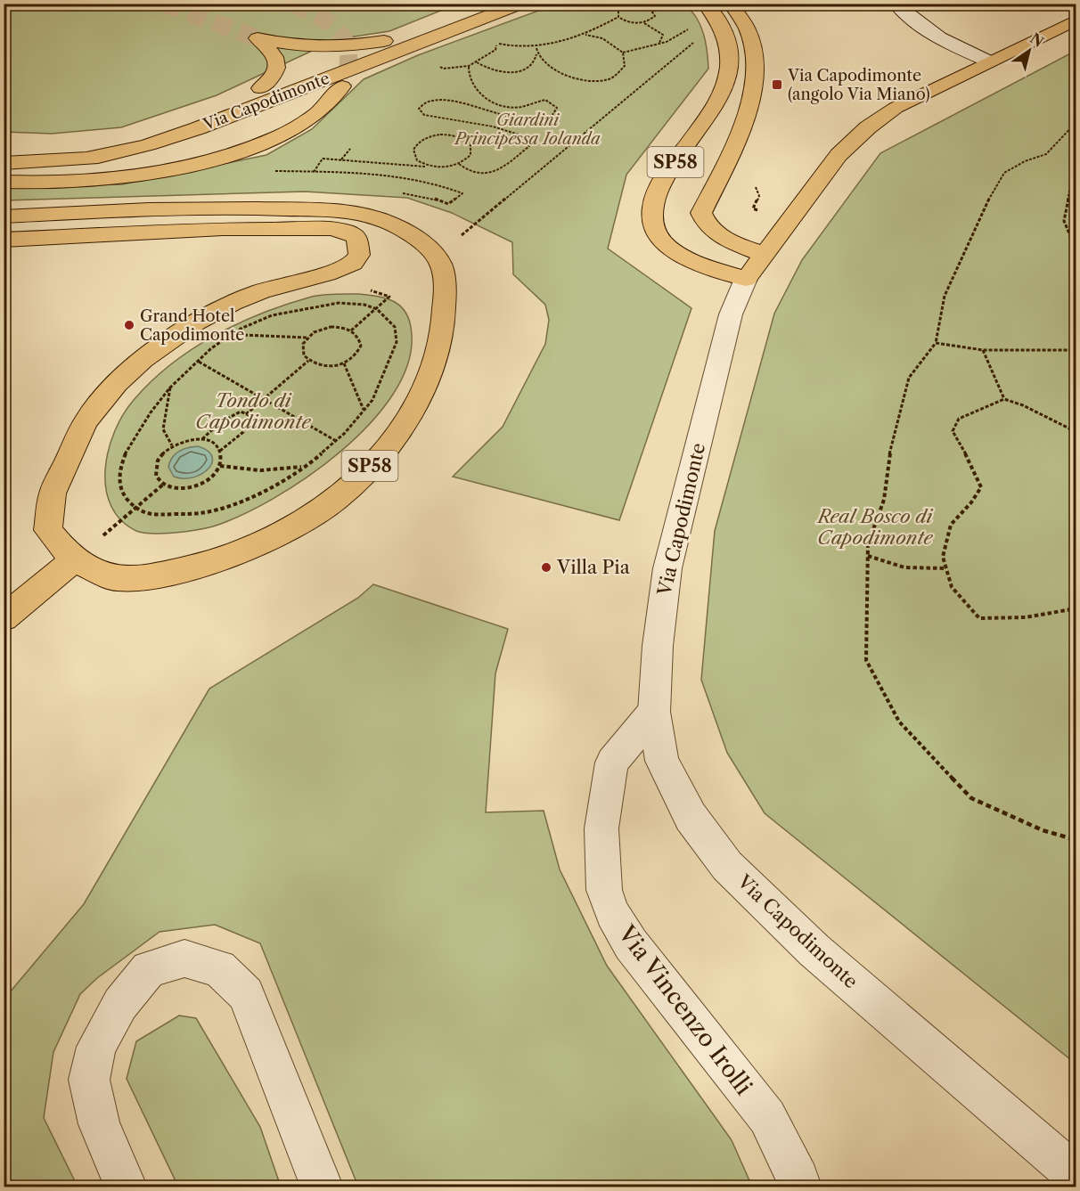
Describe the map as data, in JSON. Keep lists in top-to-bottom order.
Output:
{
  "streets": {
    "main road": ["Via Capodimonte", "SP58"],
    "street": ["Via Vincenzo Irolli"]
  },
  "crossings": [
    ["Via Capodimonte", "SP58"],
    ["Via Capodimonte", "Via Vincenzo Irolli"]
  ],
  "parks": ["Giardini Principessa Iolanda", "Tondo di Capodimonte", "Real Bosco di Capodimonte"],
  "places": {
    "transit": ["Via Capodimonte (angolo Via Miano)"],
    "other": ["Grand Hotel Capodimonte", "Villa Pia"]
  },
  "north": "top right"
}
